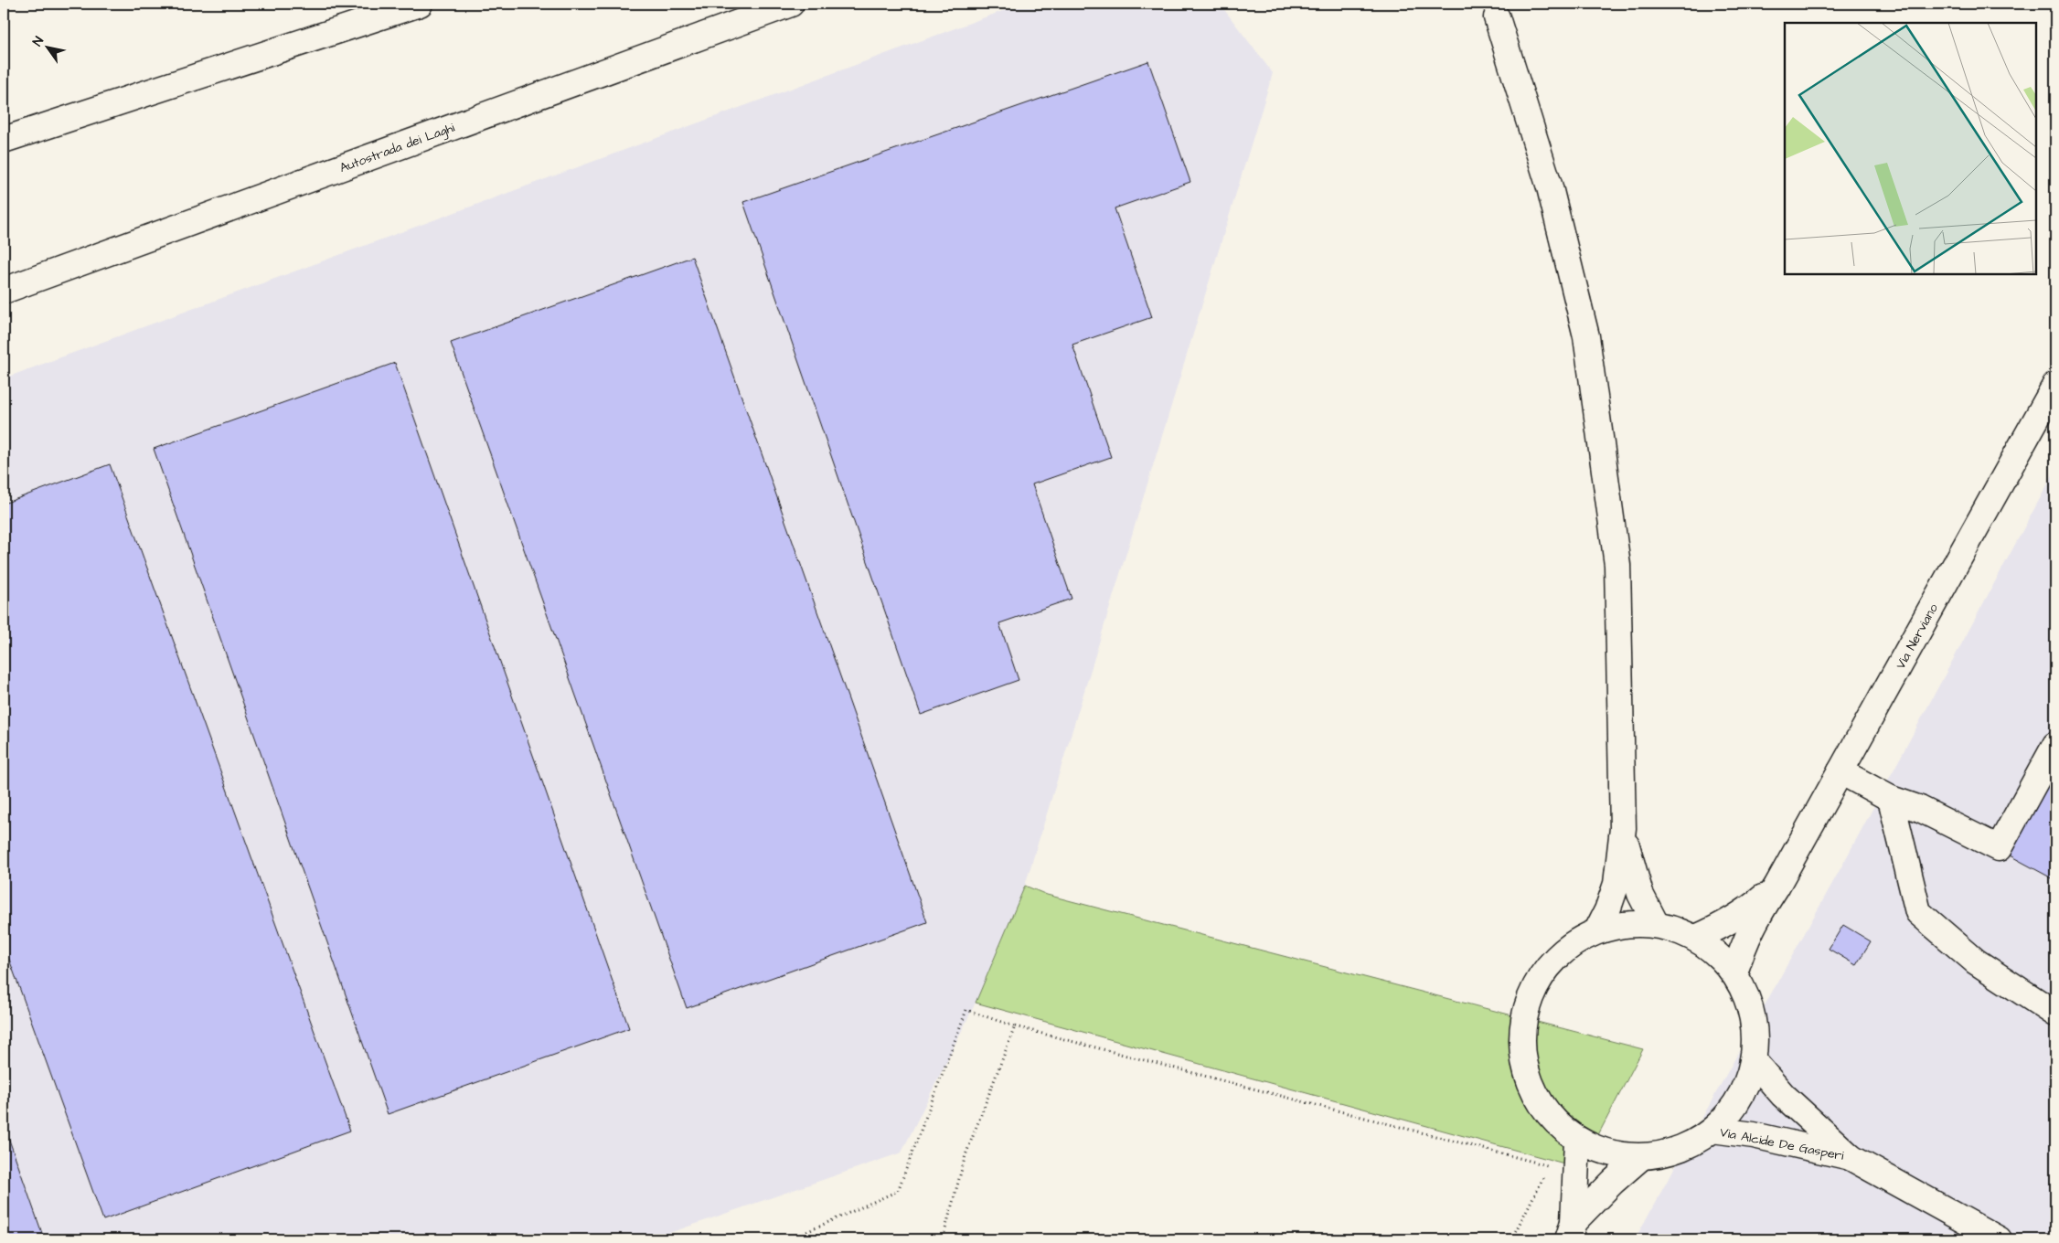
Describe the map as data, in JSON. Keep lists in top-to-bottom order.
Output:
{
  "streets": {
    "main road": ["Autostrada dei Laghi", "Via Nerviano", "Via Alcide De Gasperi"]
  },
  "north": "top left"
}
